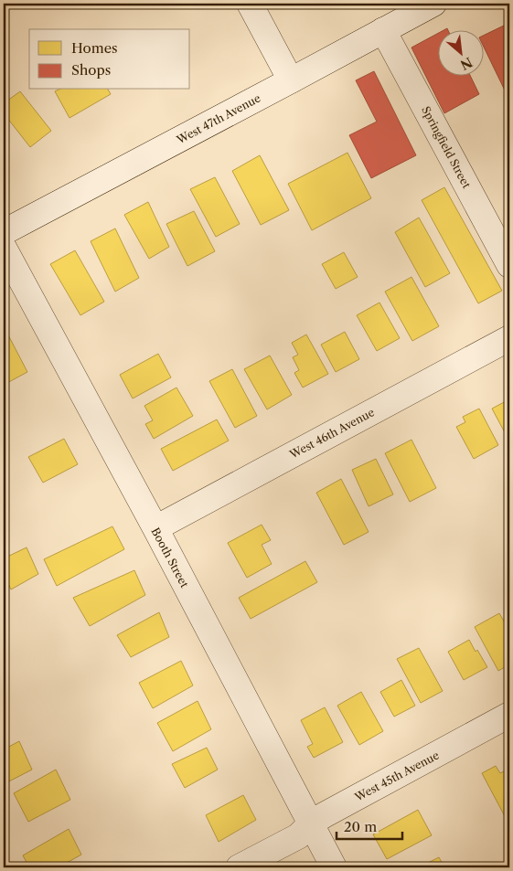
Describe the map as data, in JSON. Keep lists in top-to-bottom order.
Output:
{
  "streets": {
    "street": [
      "West 47th Avenue",
      "Springfield Street",
      "West 46th Avenue",
      "Booth Street",
      "West 45th Avenue"
    ]
  },
  "crossings": [
    ["West 47th Avenue", "Springfield Street"],
    ["West 46th Avenue", "Booth Street"],
    ["Booth Street", "West 45th Avenue"]
  ],
  "legend": ["Homes", "Shops"],
  "scale_bar": "20 m",
  "north": "bottom right"
}
